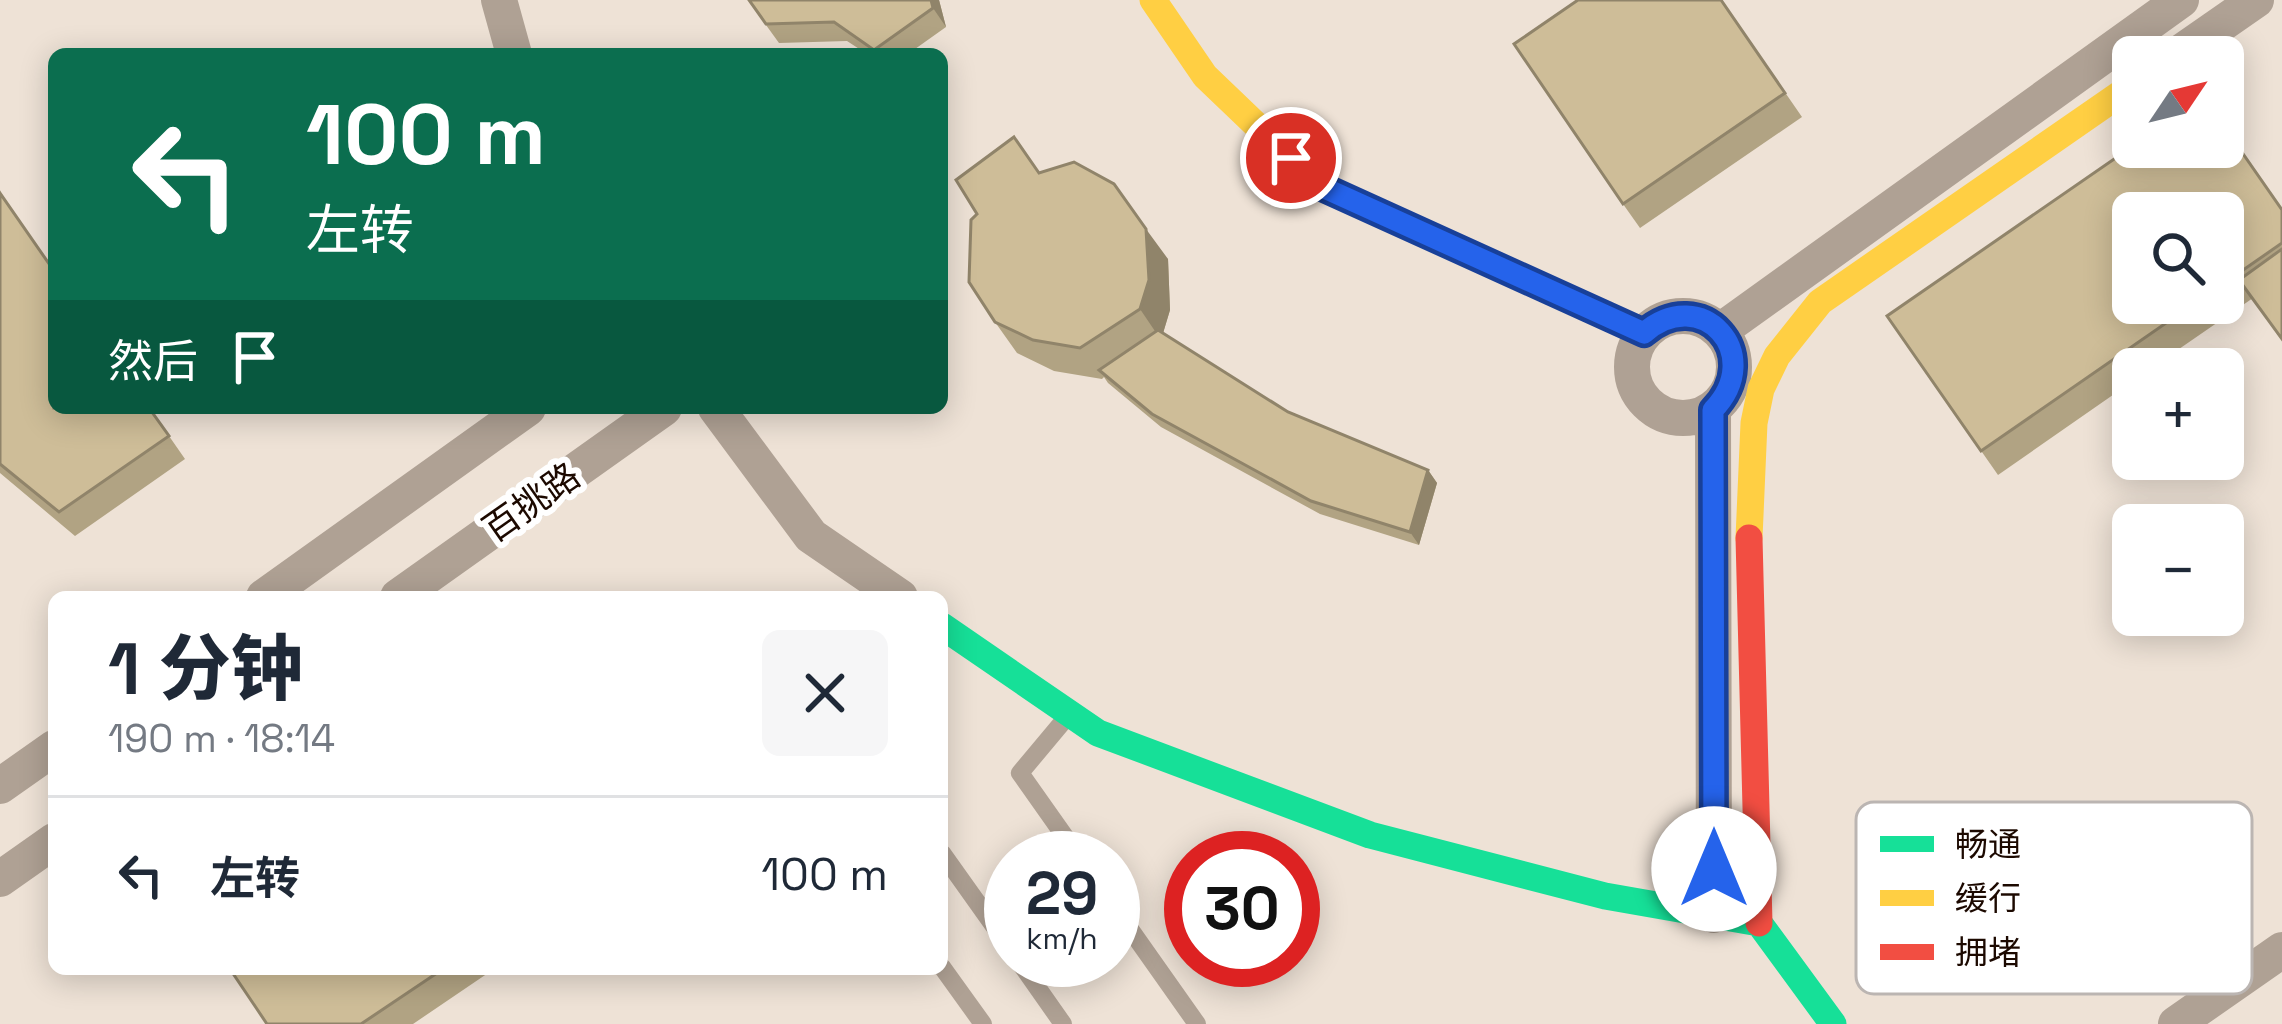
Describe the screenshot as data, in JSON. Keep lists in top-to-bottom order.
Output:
{
  "streets": {
    "street": ["百挑路"]
  },
  "legend": ["畅通", "缓行", "拥堵"],
  "north": "top right",
  "page": {
    "map_buttons": ["+", "−"],
    "turn": ["100 m", "左转"],
    "then": "然后",
    "heading": ["1 分钟", "190 m · 18:14"],
    "list": [
      {
        "name": "左转",
        "value": "100 m"
      }
    ],
    "speed": "29 km/h",
    "limit": "30"
  }
}
